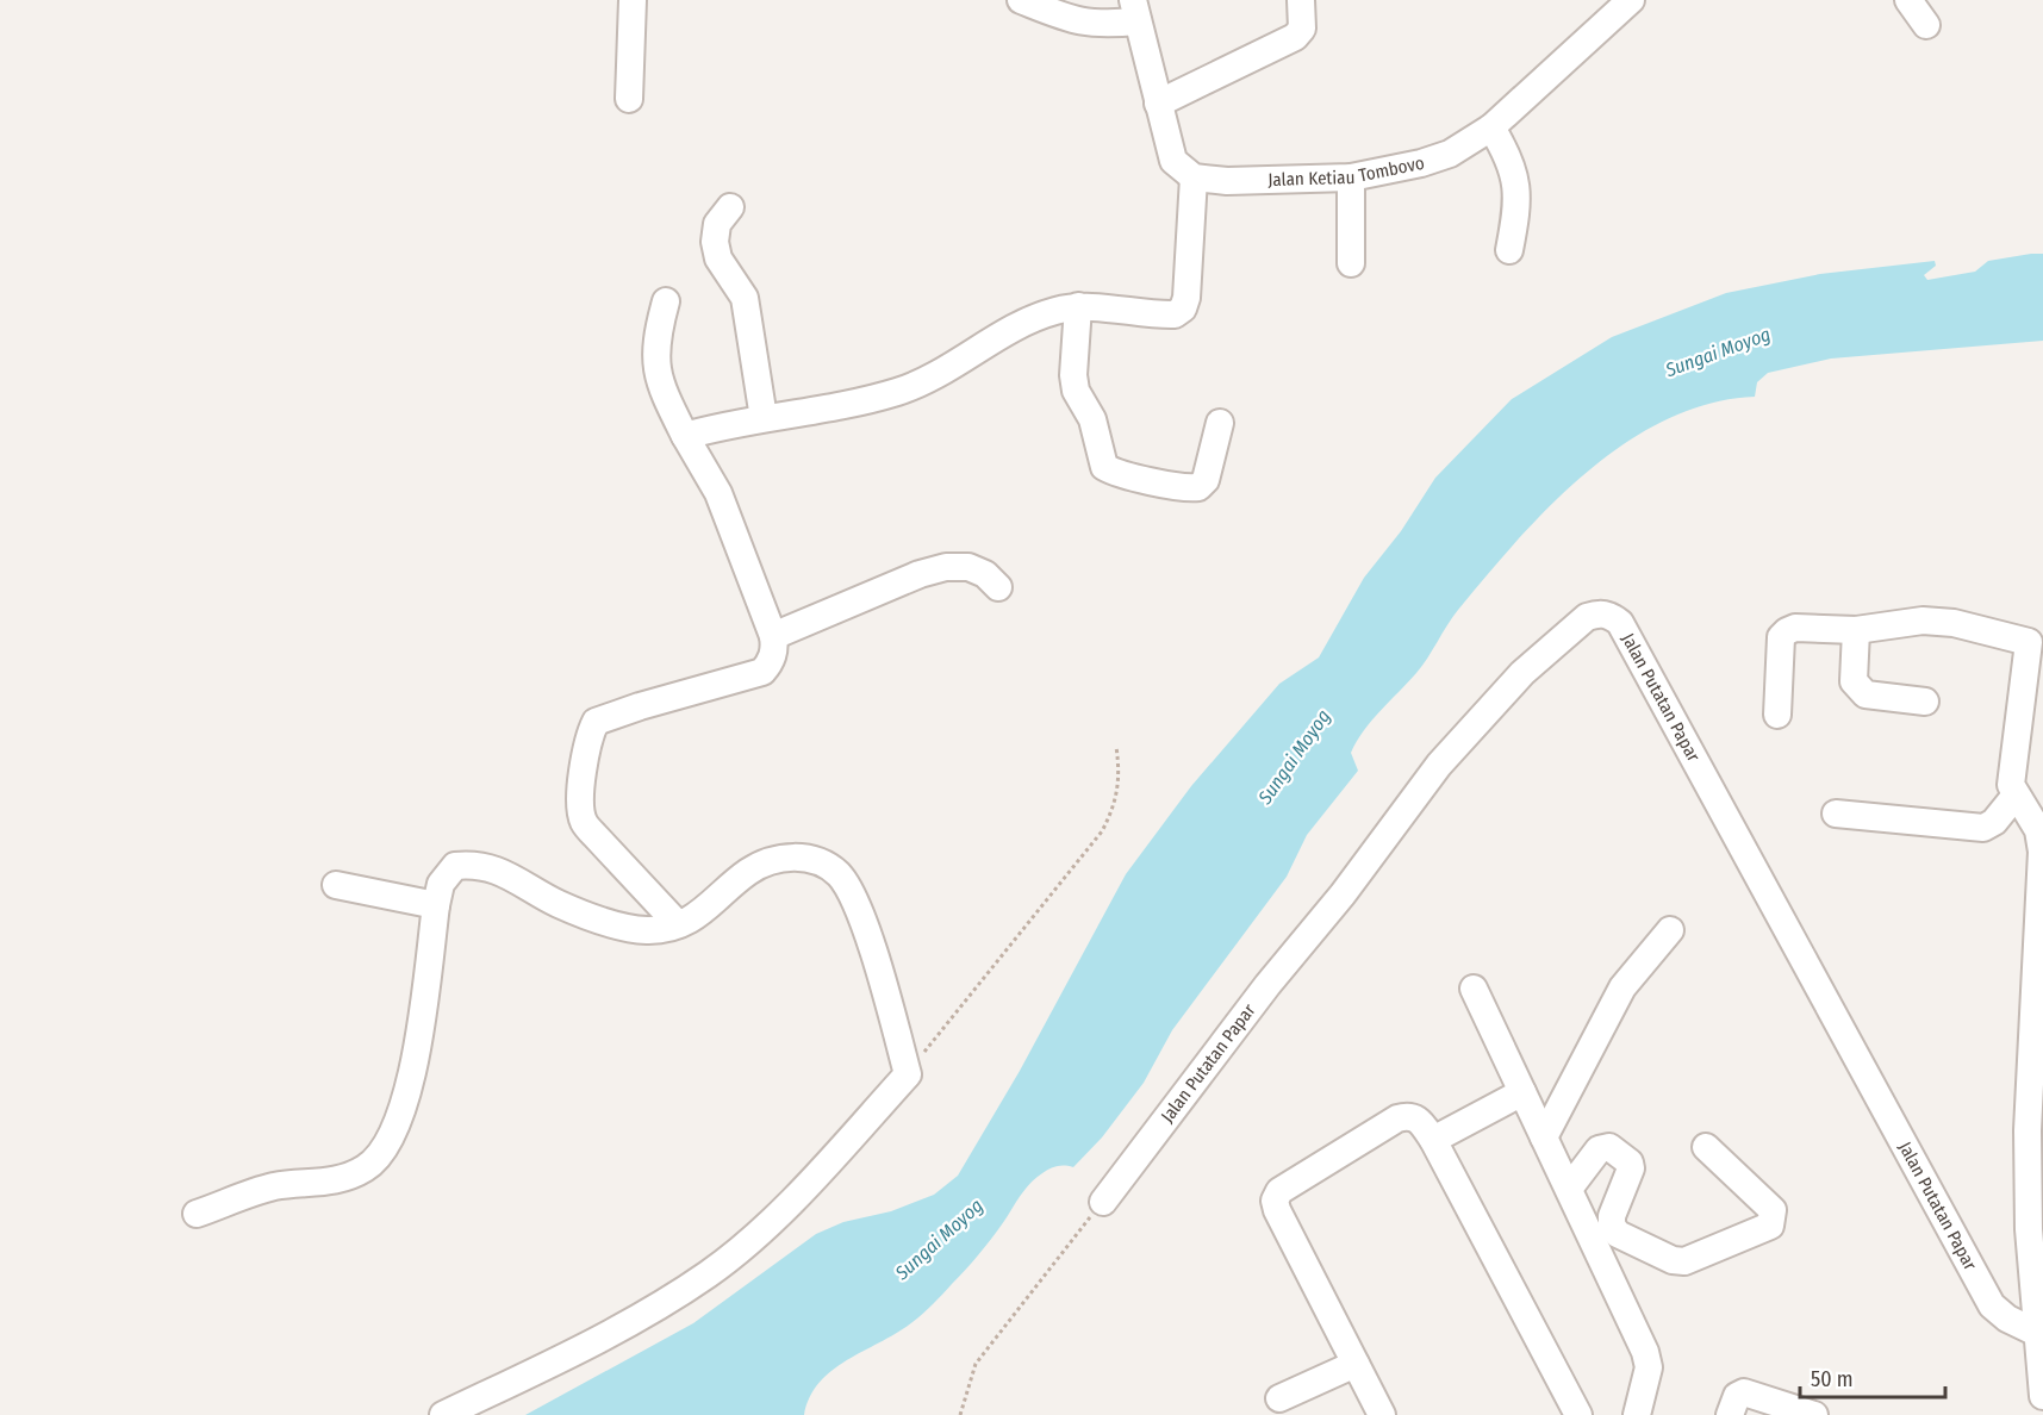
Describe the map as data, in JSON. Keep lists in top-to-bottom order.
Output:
{
  "streets": {
    "street": ["Jalan Ketiau Tombovo", "Jalan Putatan Papar"]
  },
  "water": ["Sungai Moyog"],
  "scale_bar": "50 m"
}
